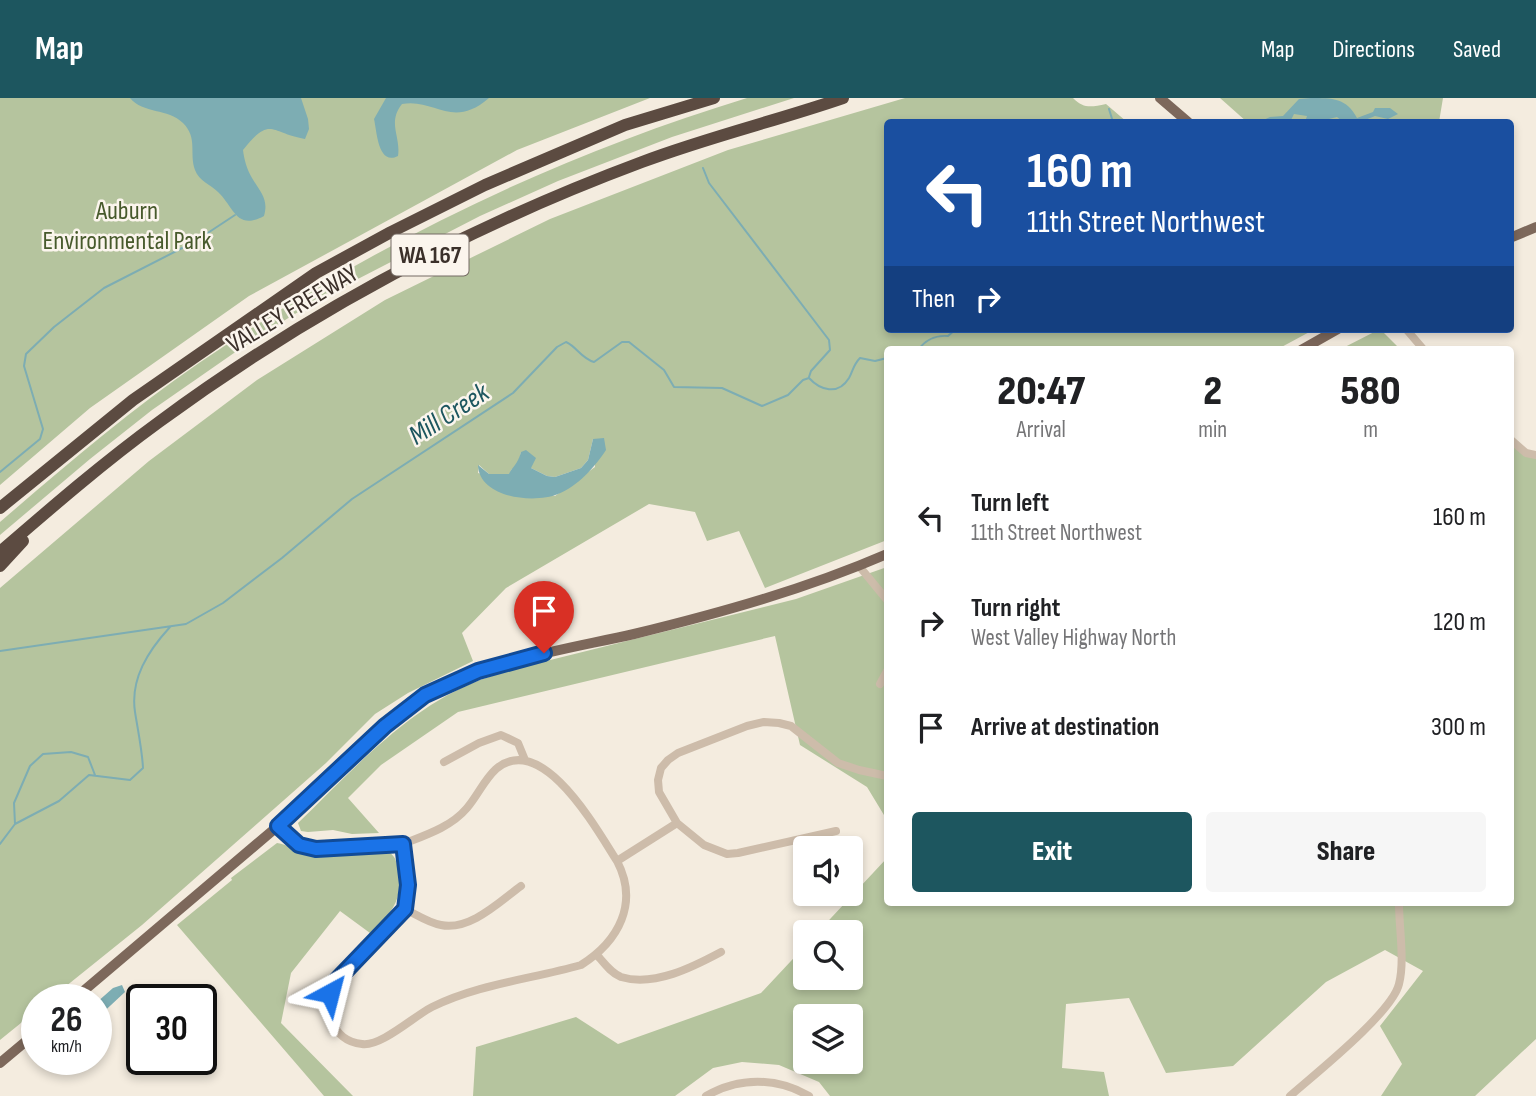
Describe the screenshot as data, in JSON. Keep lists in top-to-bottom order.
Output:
{
  "streets": {
    "highway": ["WA 167", "VALLEY FREEWAY"]
  },
  "water": ["Mill Creek"],
  "parks": ["Auburn Environmental Park"],
  "page": {
    "header": "Map",
    "nav": ["Map", "Directions", "Saved"],
    "turn": ["160 m", "11th Street Northwest"],
    "then": "Then",
    "eta": [
      "20:47",
      "Arrival",
      "2",
      "min",
      "580",
      "m"
    ],
    "list": [
      {
        "name": "Turn left",
        "note": "11th Street Northwest",
        "value": "160 m"
      },
      {
        "name": "Turn right",
        "note": "West Valley Highway North",
        "value": "120 m"
      },
      {
        "name": "Arrive at destination",
        "value": "300 m"
      }
    ],
    "buttons": ["Exit", "Share"],
    "speed": "26 km/h",
    "limit": "30"
  }
}
